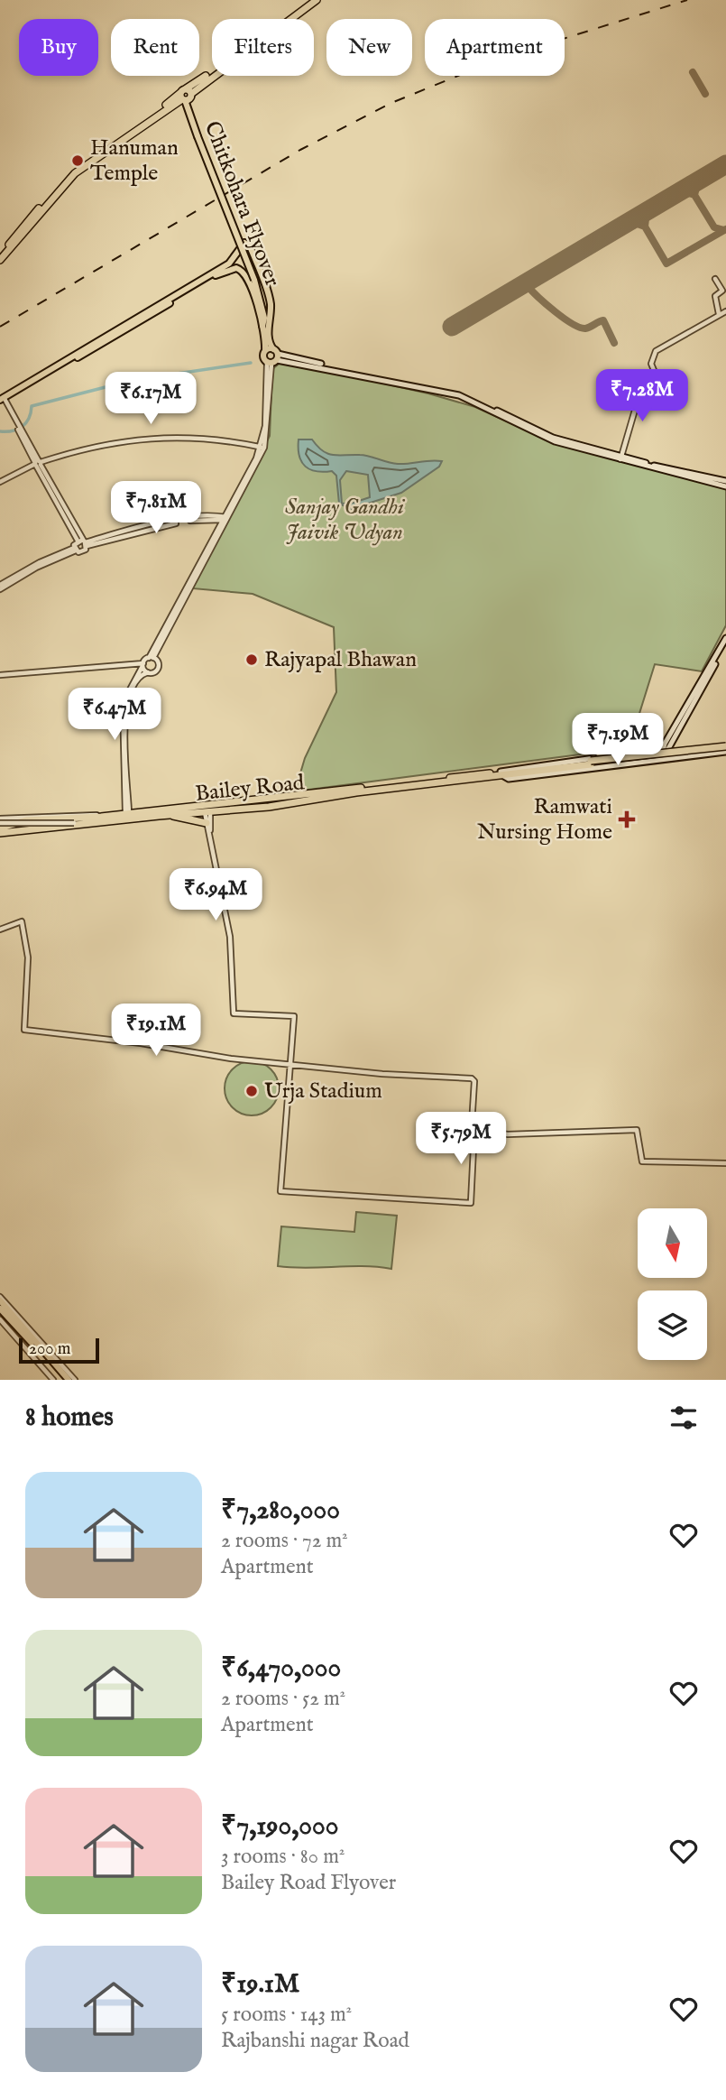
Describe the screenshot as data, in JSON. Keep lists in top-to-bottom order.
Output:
{
  "streets": {
    "highway": ["Bailey Road"],
    "main road": ["Chitkohara Flyover"]
  },
  "parks": ["Sanjay Gandhi Jaivik Udyan"],
  "places": {
    "other": ["Hanuman Temple", "Rajyapal Bhawan", "Urja Stadium"],
    "health": ["Ramwati Nursing Home"]
  },
  "scale_bar": "200 m",
  "north": "bottom",
  "page": {
    "chip": [
      "Buy",
      "Rent",
      "Filters",
      "New",
      "Apartment"
    ],
    "price": [
      "₹7.28M",
      "₹6.17M",
      "₹7.81M",
      "₹6.47M",
      "₹7.19M",
      "₹6.94M",
      "₹19.1M",
      "₹5.79M"
    ],
    "scale": "200 m",
    "heading": "8 homes",
    "list": [
      {
        "name": "₹7,280,000",
        "note": "2 rooms · 72 m² · Apartment"
      },
      {
        "name": "₹6,470,000",
        "note": "2 rooms · 52 m² · Apartment"
      },
      {
        "name": "₹7,190,000",
        "note": "3 rooms · 80 m² · Bailey Road Flyover"
      },
      {
        "name": "₹19.1M",
        "note": "5 rooms · 143 m² · Rajbanshi nagar Road"
      }
    ]
  }
}
